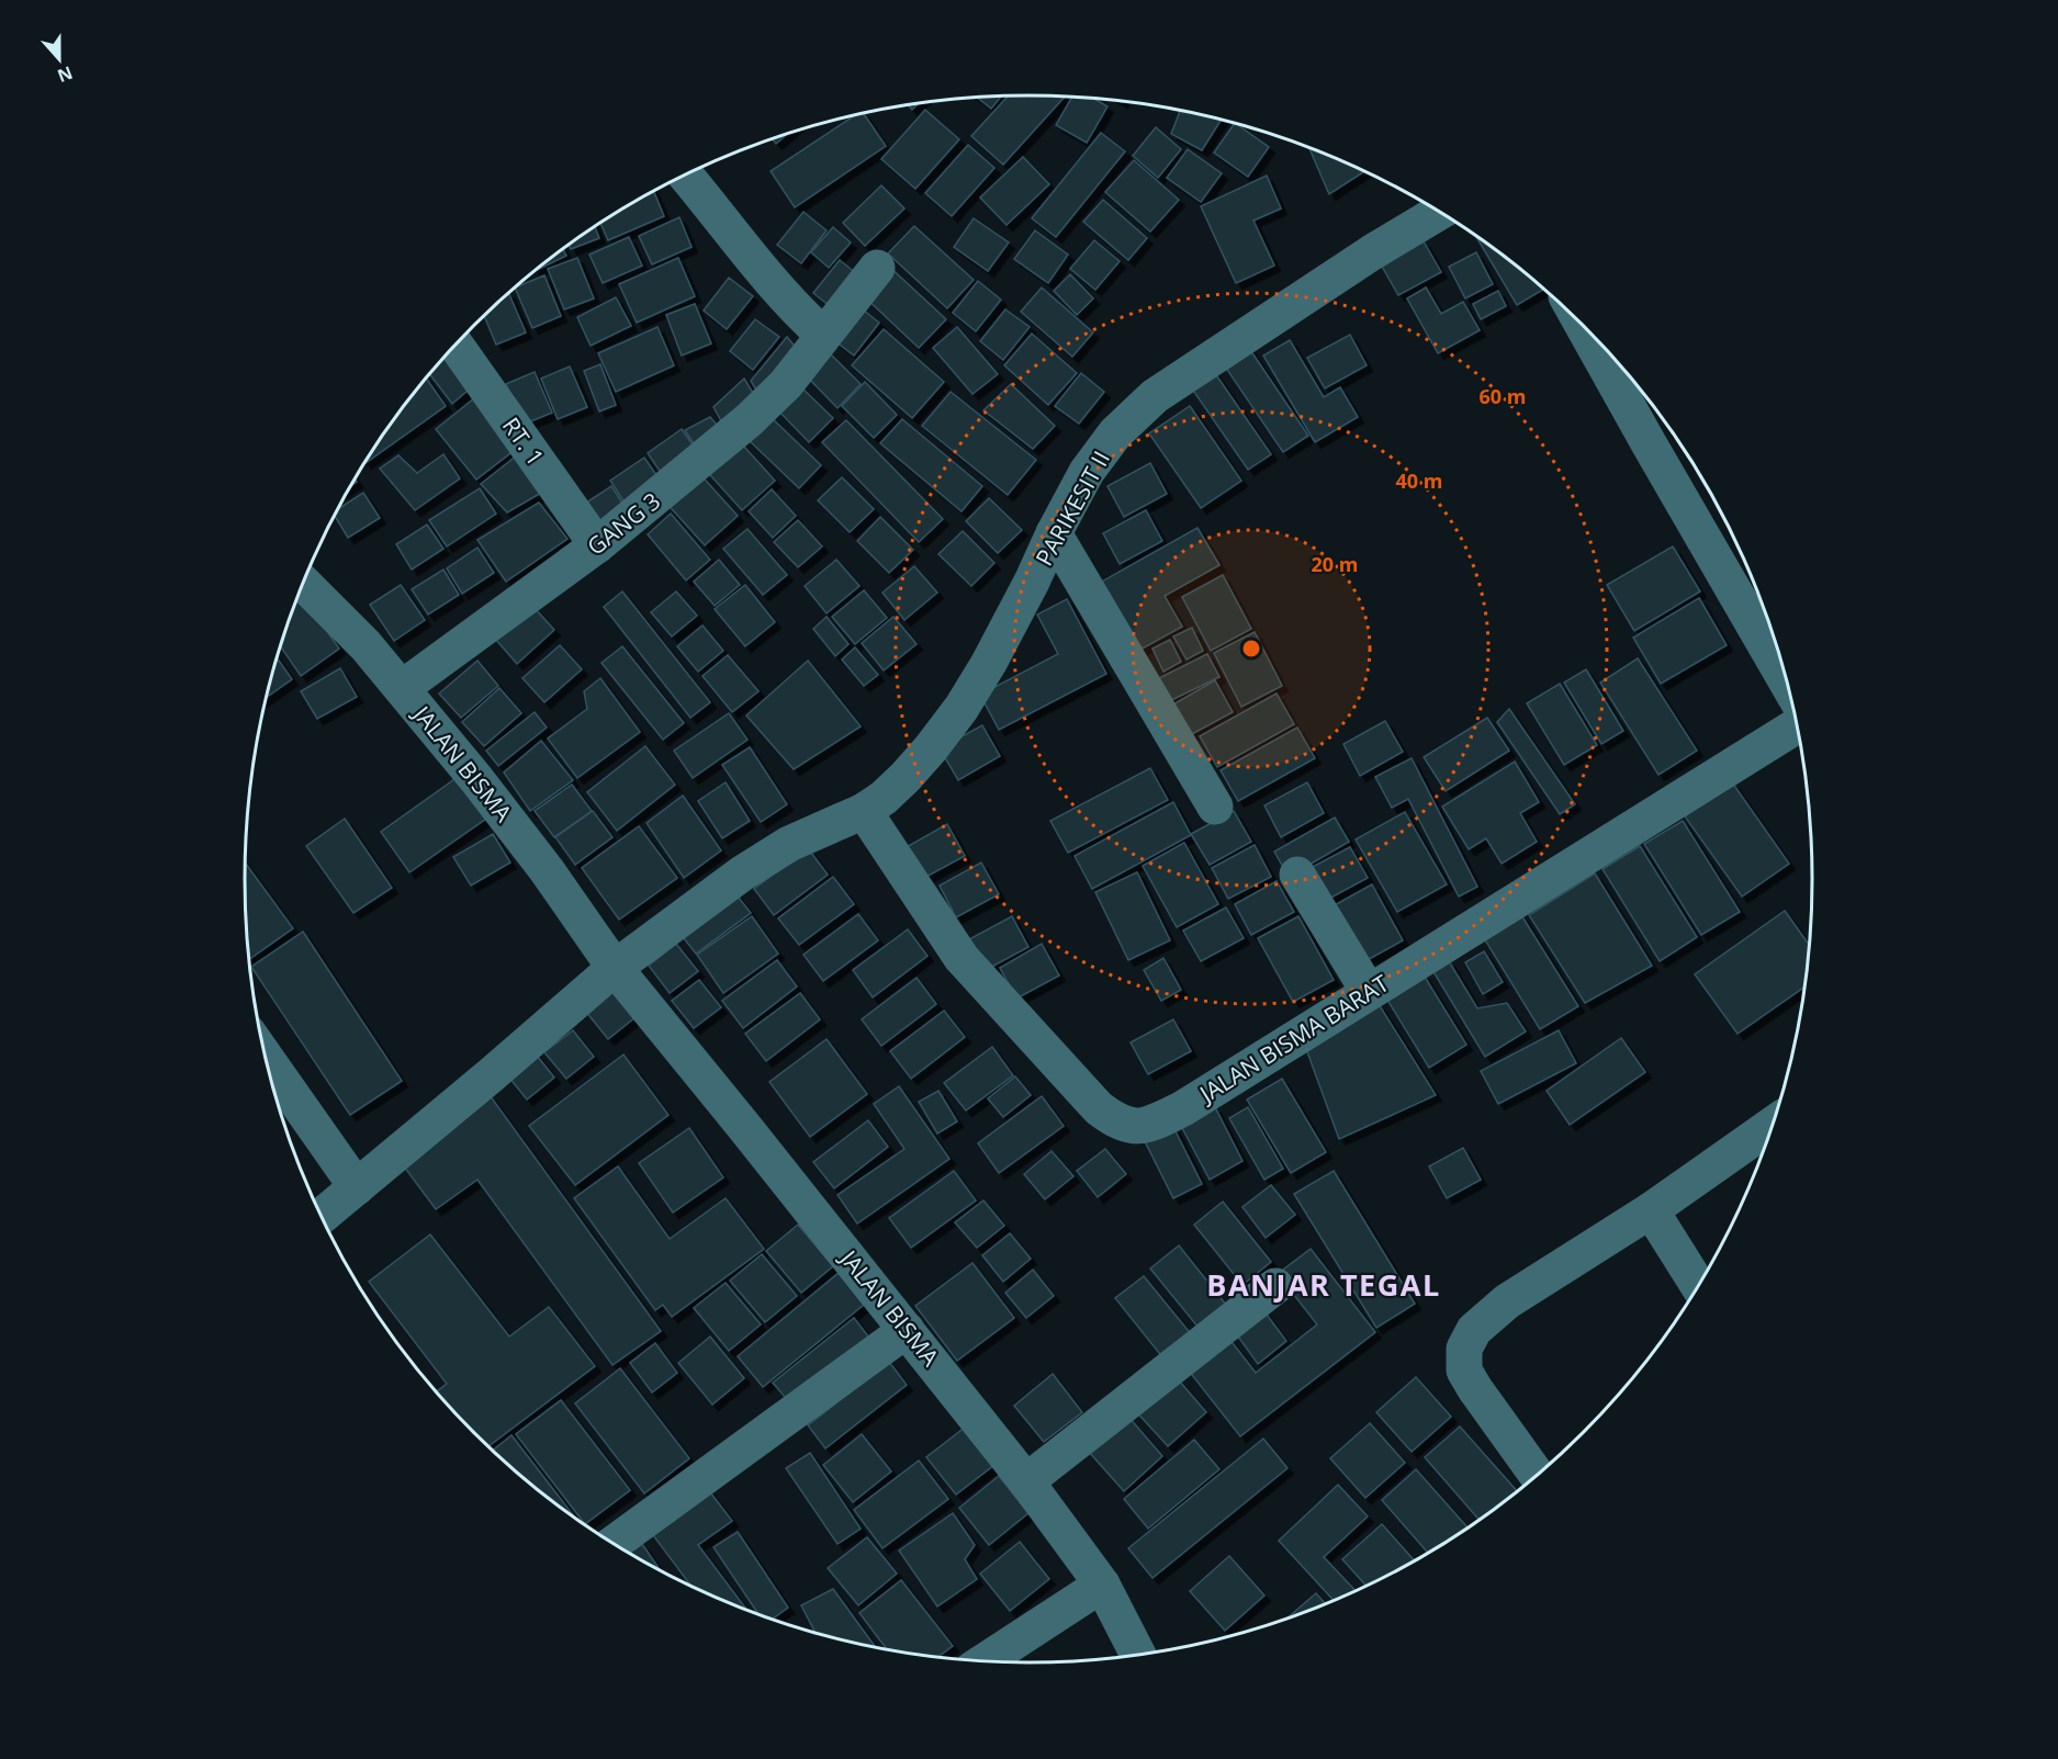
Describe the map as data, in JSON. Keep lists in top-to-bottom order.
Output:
{
  "streets": {
    "street": [
      "RT. 1",
      "PARIKESIT II",
      "GANG 3",
      "JALAN BISMA",
      "JALAN BISMA BARAT"
    ]
  },
  "crossings": [
    ["RT. 1", "GANG 3"],
    ["PARIKESIT II", "JALAN BISMA BARAT"],
    ["GANG 3", "JALAN BISMA"]
  ],
  "districts": ["BANJAR TEGAL"],
  "north": "bottom",
  "rings": ["60 m", "40 m", "20 m"]
}
